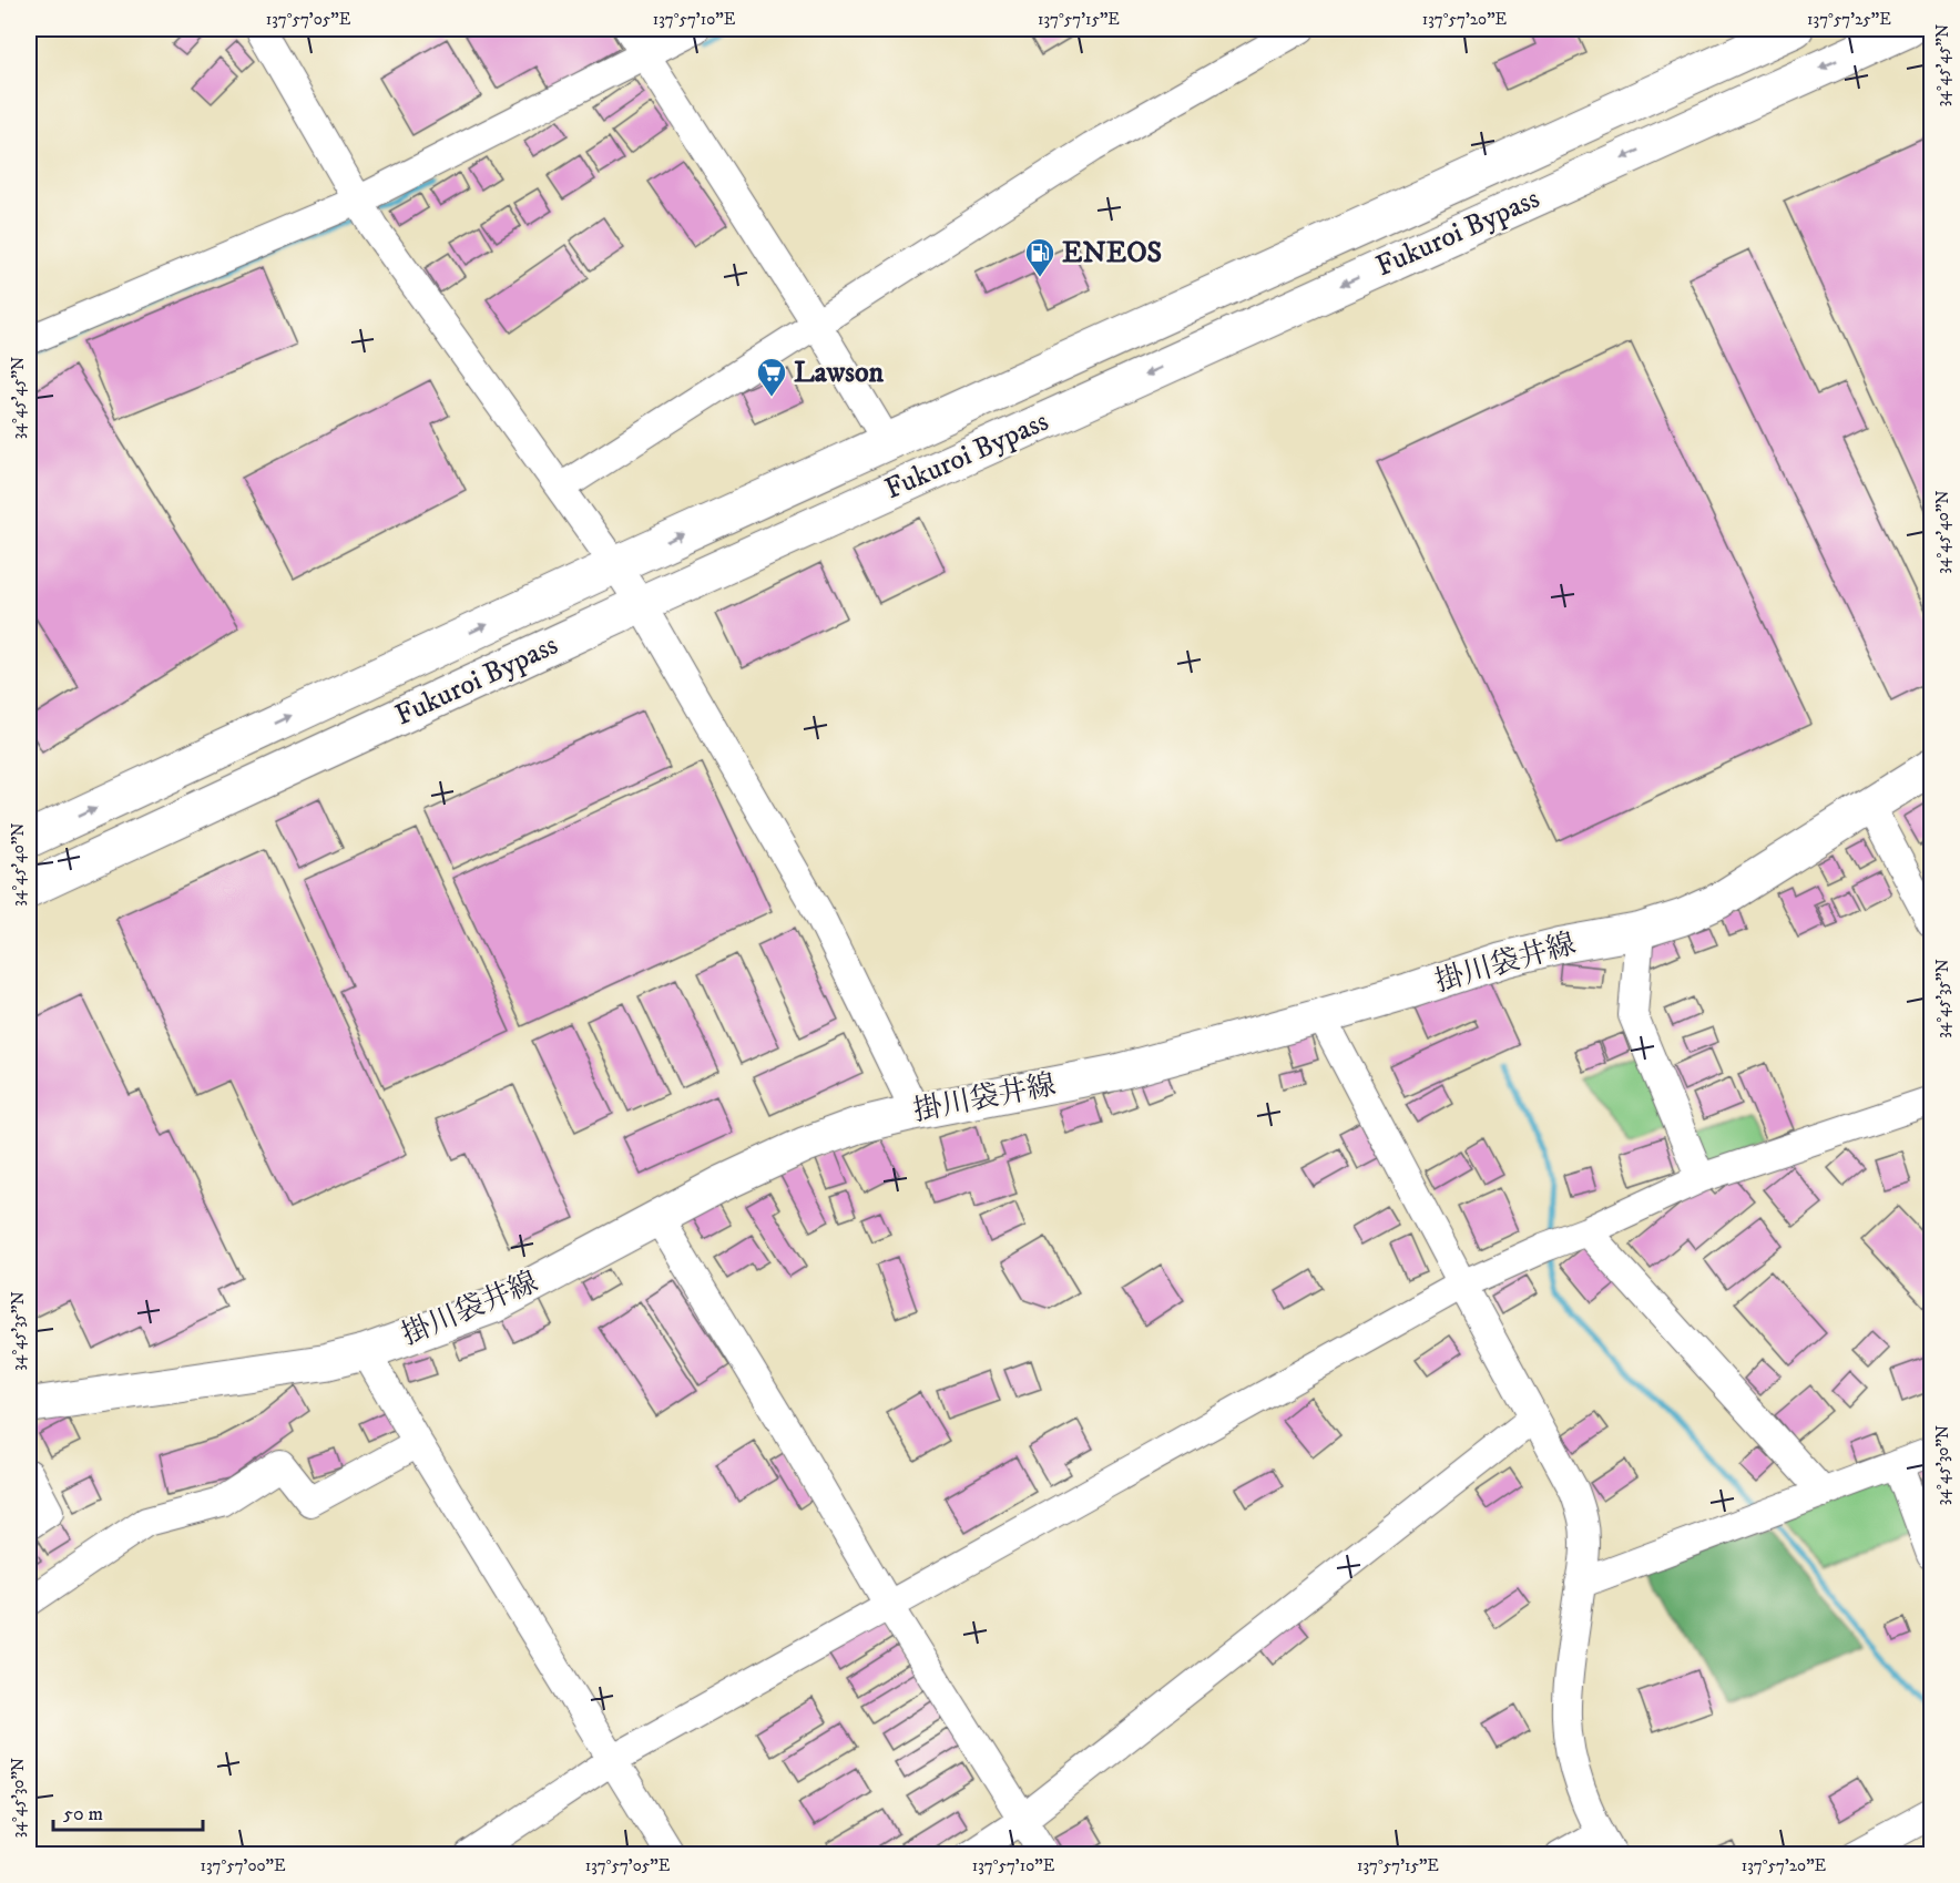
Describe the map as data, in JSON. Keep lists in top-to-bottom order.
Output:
{
  "streets": {
    "highway": ["Fukuroi Bypass"],
    "main road": ["掛川袋井線"]
  },
  "places": {
    "fuel station": ["ENEOS"],
    "supermarket": ["Lawson"]
  },
  "scale_bar": "50 m",
  "coordinates": [
    "137°57'05\"E",
    "137°57'10\"E",
    "137°57'15\"E",
    "137°57'20\"E",
    "137°57'25\"E",
    "34°45'45\"N",
    "34°45'40\"N",
    "34°45'35\"N",
    "34°45'30\"N",
    "137°57'00\"E"
  ]
}
